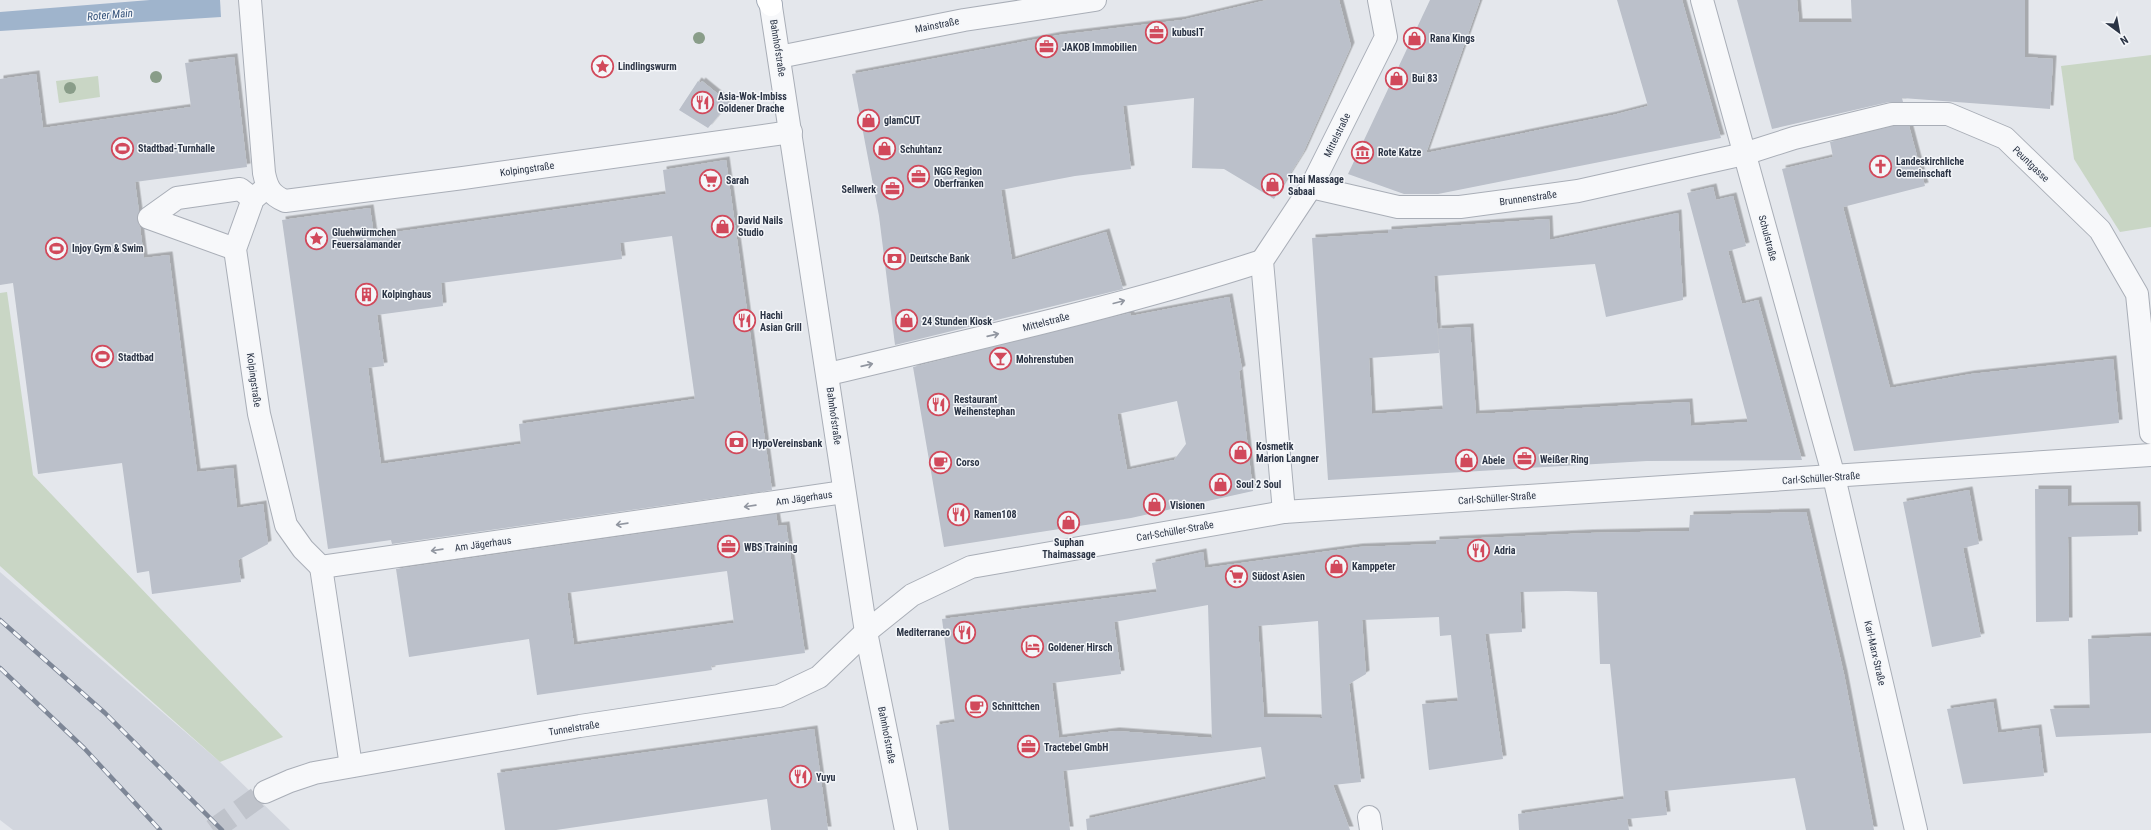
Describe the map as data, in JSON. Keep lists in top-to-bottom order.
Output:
{
  "streets": {
    "street": [
      "Mainstraße",
      "Bahnhofstraße",
      "Mittelstraße",
      "Peuntgasse",
      "Kolpingstraße",
      "Brunnenstraße",
      "Schulstraße",
      "Carl-Schüller-Straße",
      "Am Jägerhaus",
      "Karl-Marx-Straße",
      "Tunnelstraße"
    ]
  },
  "crossings": [
    ["Mainstraße", "Bahnhofstraße"],
    ["Bahnhofstraße", "Mittelstraße"],
    ["Bahnhofstraße", "Kolpingstraße"],
    ["Bahnhofstraße", "Carl-Schüller-Straße"],
    ["Bahnhofstraße", "Am Jägerhaus"],
    ["Bahnhofstraße", "Tunnelstraße"],
    ["Mittelstraße", "Brunnenstraße"],
    ["Peuntgasse", "Brunnenstraße"],
    ["Peuntgasse", "Schulstraße"],
    ["Kolpingstraße", "Am Jägerhaus"],
    ["Brunnenstraße", "Schulstraße"],
    ["Schulstraße", "Carl-Schüller-Straße"],
    ["Schulstraße", "Karl-Marx-Straße"],
    ["Carl-Schüller-Straße", "Karl-Marx-Straße"],
    ["Carl-Schüller-Straße", "Tunnelstraße"]
  ],
  "one_way": ["Mittelstraße", "Am Jägerhaus"],
  "water": ["Roter Main"],
  "places": {
    "office": [
      "kubusIT",
      "JAKOB Immobilien",
      "NGG Region Oberfranken",
      "Sellwerk",
      "Weißer Ring",
      "WBS Training",
      "Tractebel GmbH"
    ],
    "shop": [
      "Rana Kings",
      "Bui 83",
      "glamCUT",
      "Schuhtanz",
      "Thai Massage Sabaai",
      "David Nails Studio",
      "24 Stunden Kiosk",
      "Kosmetik Marion Langner",
      "Abele",
      "Soul 2 Soul",
      "Visionen",
      "Suphan Thaimassage",
      "Kamppeter"
    ],
    "place": ["Lindlingswurm", "Gluehwürmchen Feuersalamander"],
    "restaurant": [
      "Asia-Wok-Imbiss Goldener Drache",
      "Hachi Asian Grill",
      "Restaurant Weihenstephan",
      "Ramen108",
      "Adria",
      "Mediterraneo",
      "Yuyu"
    ],
    "sports": ["Stadtbad-Turnhalle", "Injoy Gym & Swim", "Stadtbad"],
    "museum": ["Rote Katze"],
    "church": ["Landeskirchliche Gemeinschaft"],
    "supermarket": ["Sarah", "Südost Asien"],
    "bank": ["Deutsche Bank", "HypoVereinsbank"],
    "building": ["Kolpinghaus"],
    "bar": ["Mohrenstuben"],
    "cafe": ["Corso", "Schnittchen"],
    "hotel": ["Goldener Hirsch"]
  },
  "north": "bottom right"
}
